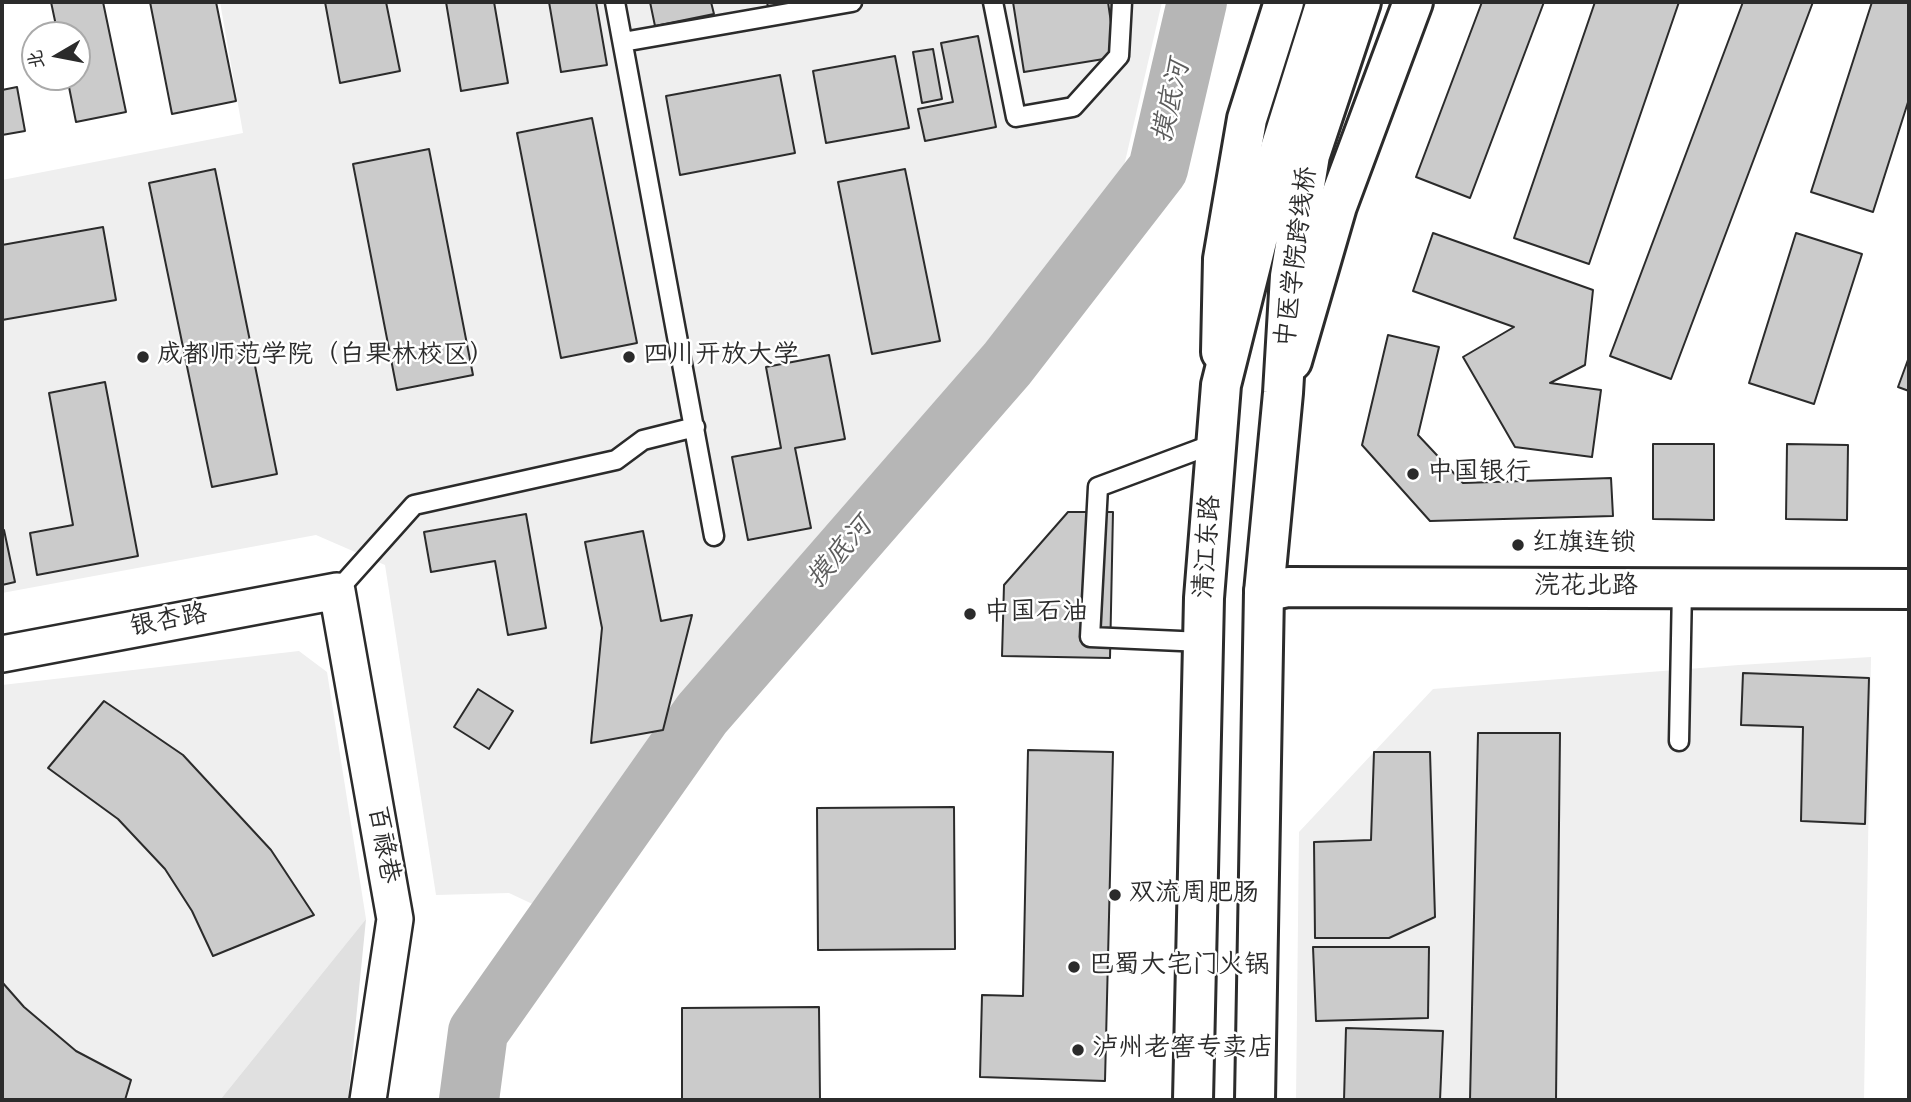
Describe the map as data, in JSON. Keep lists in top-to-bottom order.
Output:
{
  "streets": {
    "main road": ["中医学院跨线桥", "清江东路", "浣花北路"],
    "street": ["银杏路", "百禄巷"]
  },
  "crossings": [
    ["中医学院跨线桥", "清江东路"],
    ["银杏路", "百禄巷"]
  ],
  "water": ["摸底河"],
  "places": [
    "成都师范学院（白果林校区）",
    "四川开放大学",
    "中国银行",
    "红旗连锁",
    "中国石油",
    "双流周肥肠",
    "巴蜀大宅门火锅",
    "泸州老窖专卖店"
  ],
  "north": "left"
}
